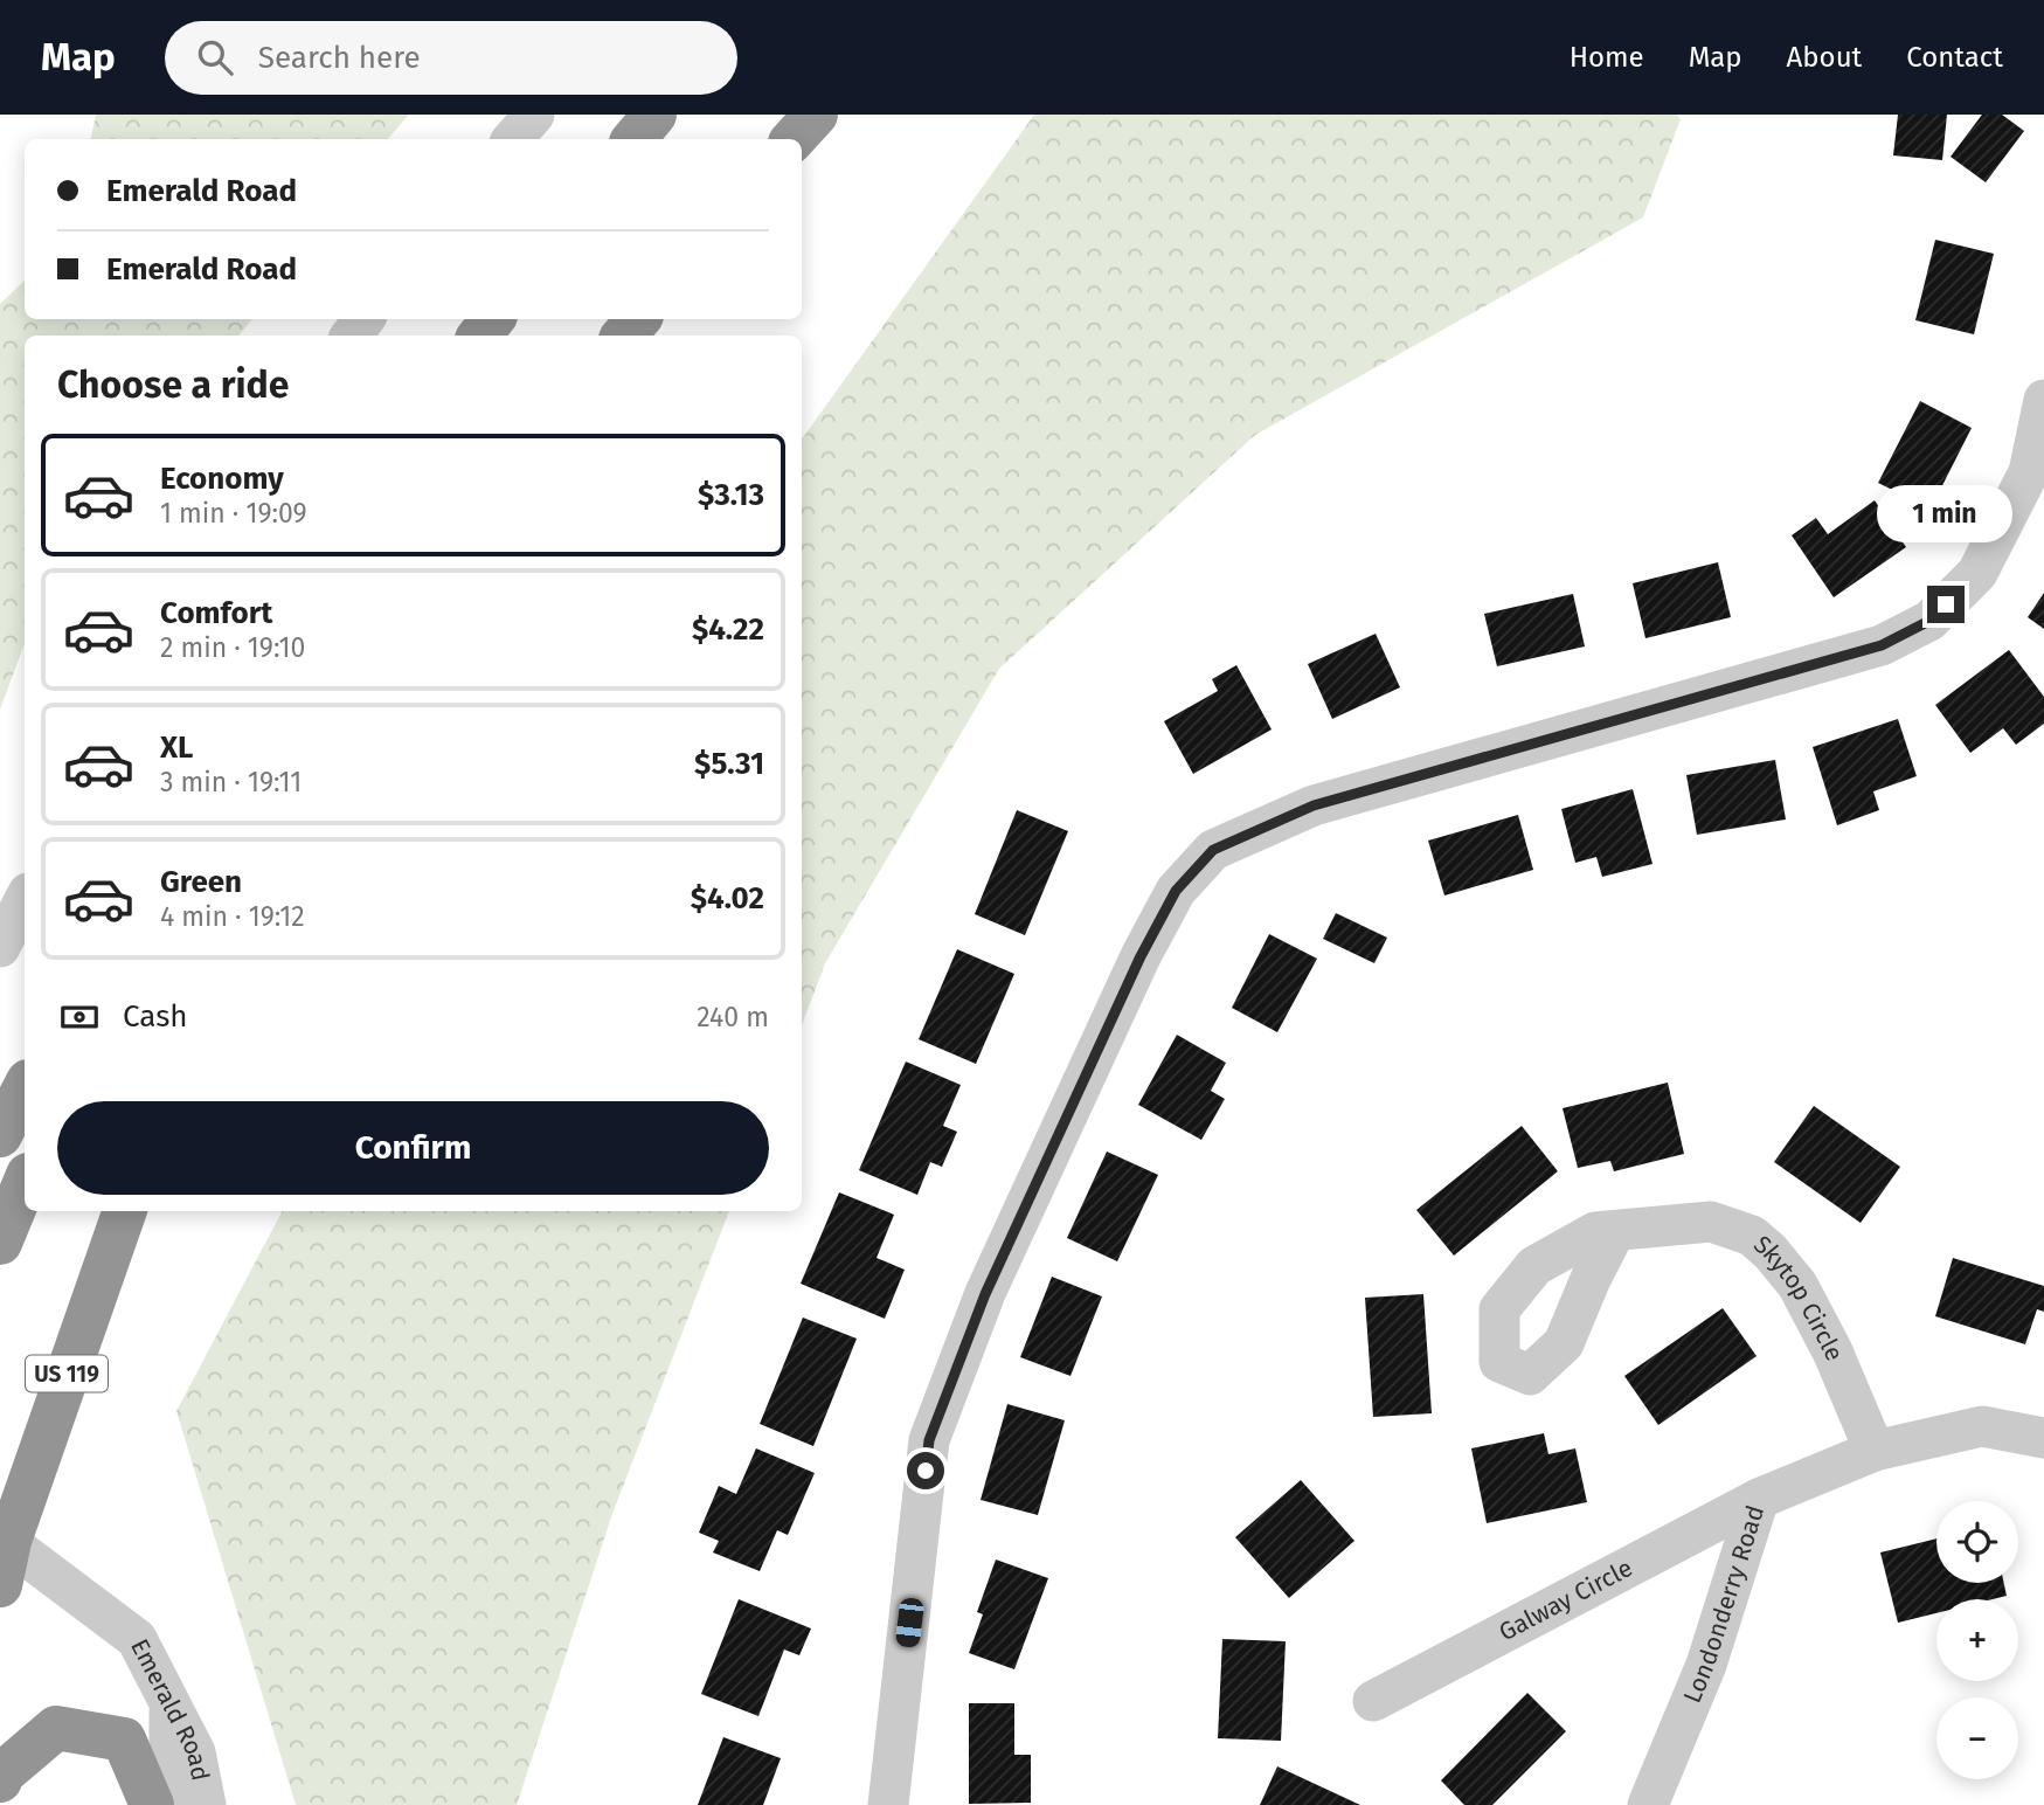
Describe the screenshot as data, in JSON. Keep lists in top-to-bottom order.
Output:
{
  "streets": {
    "highway": ["US 119"],
    "street": [
      "Skytop Circle",
      "Galway Circle",
      "Londonderry Road",
      "Emerald Road"
    ]
  },
  "crossings": [
    ["Skytop Circle", "Londonderry Road"],
    ["US 119", "Emerald Road"],
    ["Galway Circle", "Londonderry Road"]
  ],
  "page": {
    "header": "Map",
    "search": "Search here",
    "nav": [
      "Home",
      "Map",
      "About",
      "Contact"
    ],
    "banner": ["Emerald Road", "Emerald Road"],
    "heading": "Choose a ride",
    "list": [
      {
        "name": "Economy",
        "note": "1 min · 19:09",
        "value": "$3.13"
      },
      {
        "name": "Comfort",
        "note": "2 min · 19:10",
        "value": "$4.22"
      },
      {
        "name": "XL",
        "note": "3 min · 19:11",
        "value": "$5.31"
      },
      {
        "name": "Green",
        "note": "4 min · 19:12",
        "value": "$4.02"
      }
    ],
    "bubble": "1 min",
    "pay": ["Cash", "240 m"],
    "buttons": "Confirm",
    "map_buttons": ["+", "−"]
  }
}
